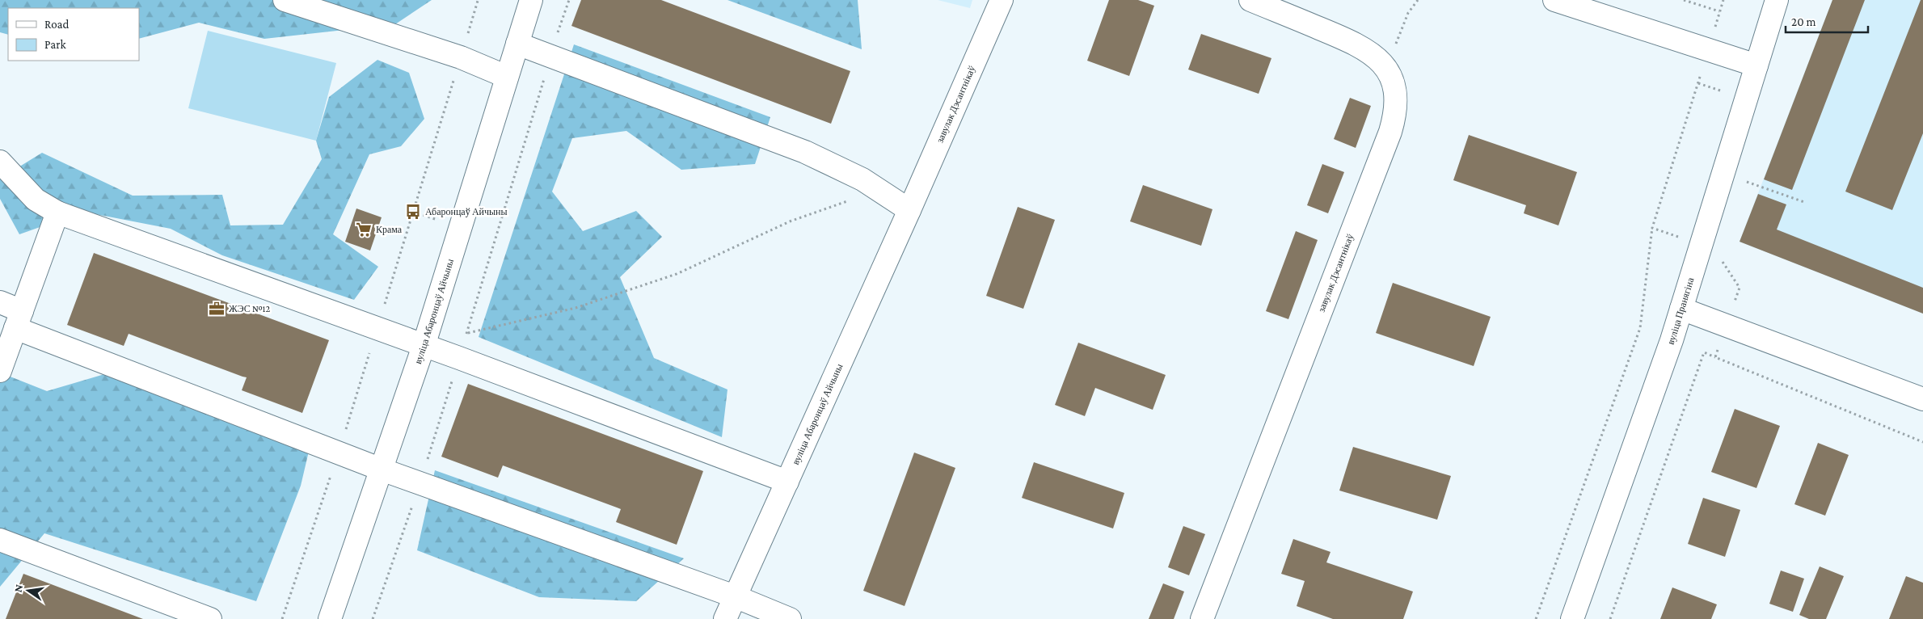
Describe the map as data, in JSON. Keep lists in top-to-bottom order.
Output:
{
  "streets": {
    "street": ["завулак Дэсантнікаў", "вуліца Абаронцаў Айчыны", "вуліца Пранягіна"]
  },
  "crossings": [
    ["завулак Дэсантнікаў", "вуліца Абаронцаў Айчыны"]
  ],
  "places": {
    "bus stop": ["Абаронцаў Айчыны"],
    "supermarket": ["Крама"],
    "office": ["ЖЭС №12"]
  },
  "legend": ["Road", "Park"],
  "scale_bar": "20 m",
  "north": "left"
}
